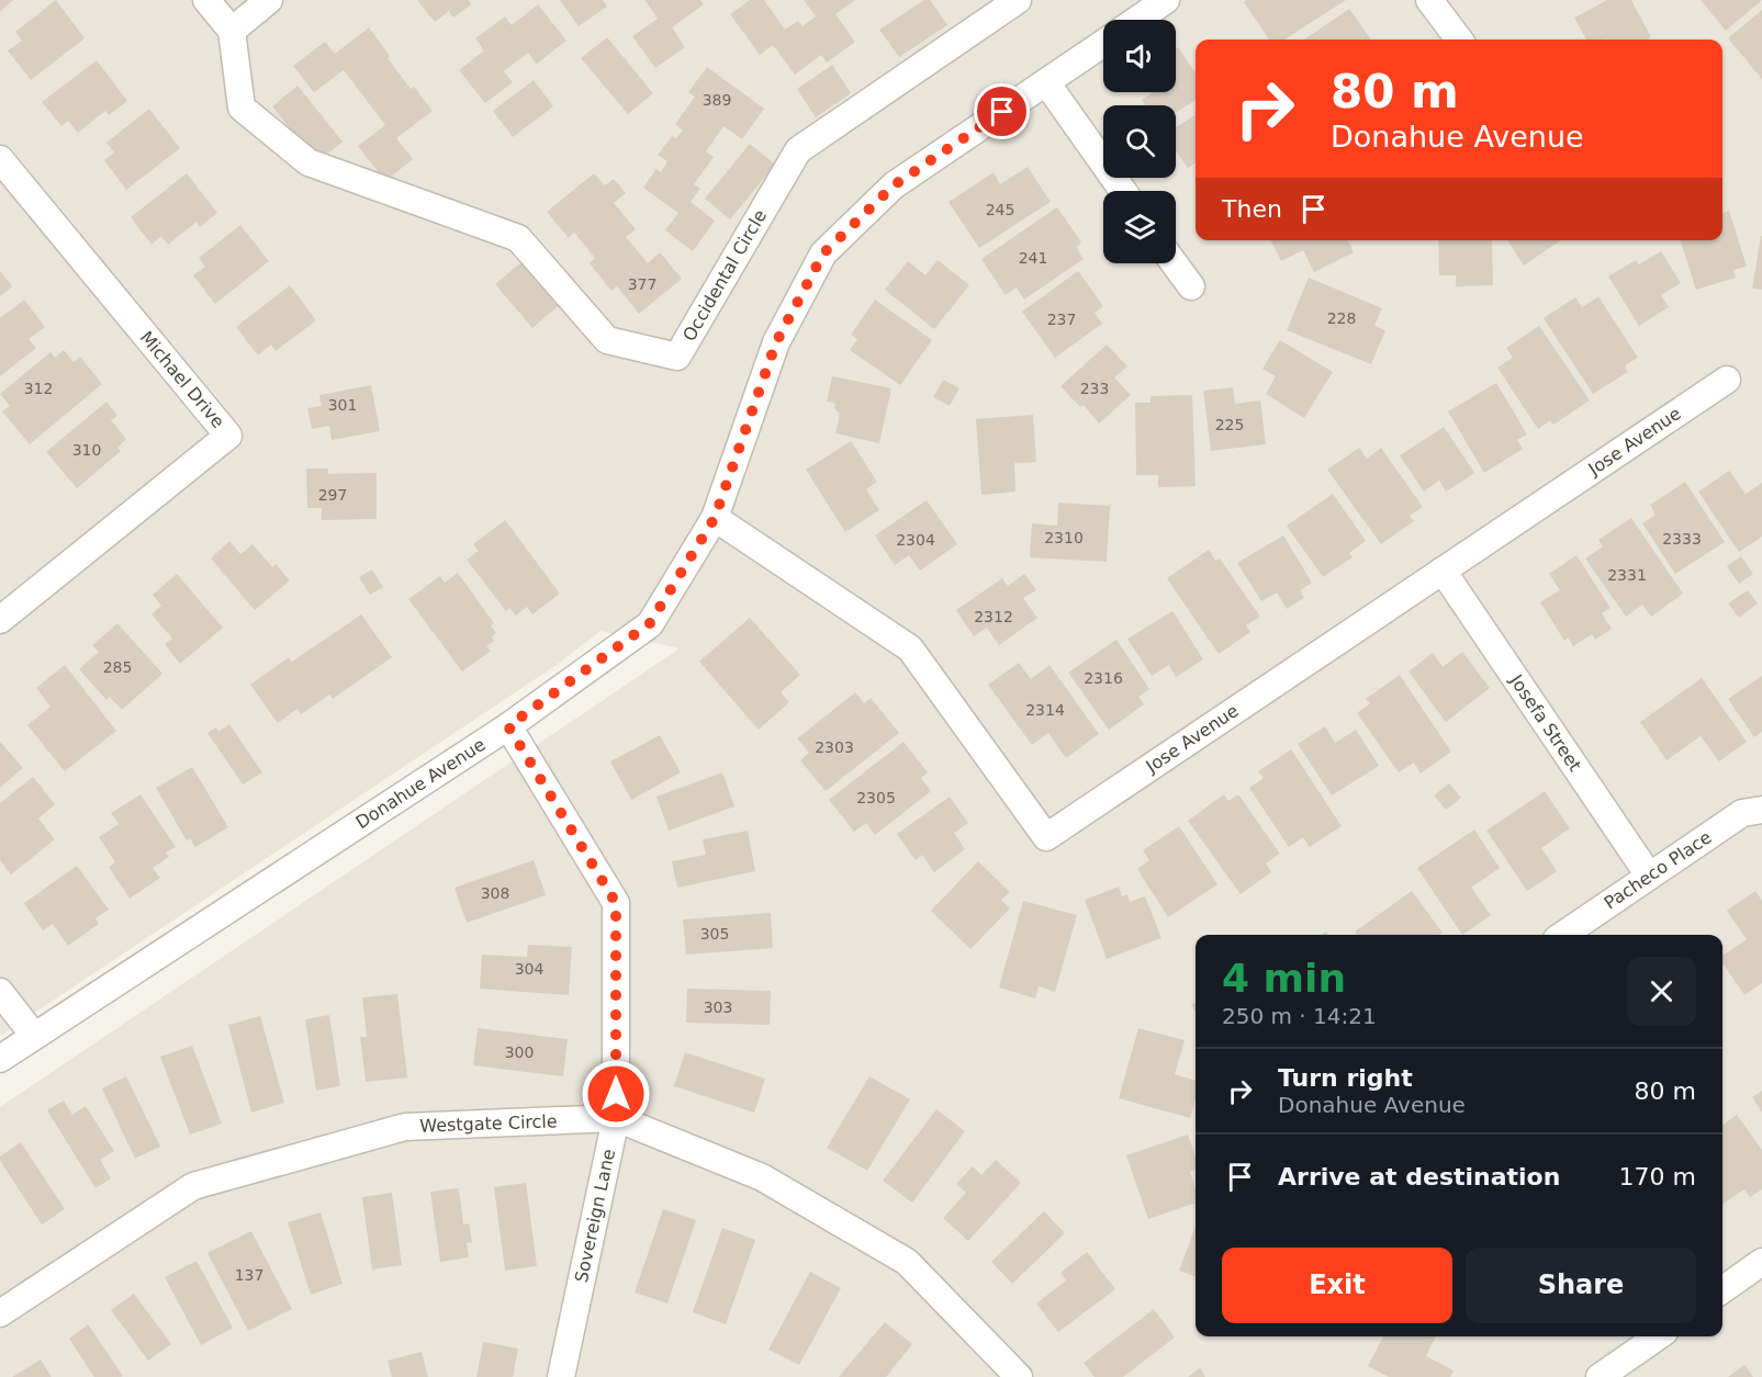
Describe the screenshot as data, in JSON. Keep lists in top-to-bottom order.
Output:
{
  "streets": {
    "street": [
      "Occidental Circle",
      "Michael Drive",
      "Jose Avenue",
      "Josefa Street",
      "Donahue Avenue",
      "Pacheco Place",
      "Westgate Circle",
      "Sovereign Lane"
    ]
  },
  "crossings": [
    ["Jose Avenue", "Josefa Street"],
    ["Jose Avenue", "Donahue Avenue"],
    ["Josefa Street", "Pacheco Place"],
    ["Donahue Avenue", "Sovereign Lane"],
    ["Westgate Circle", "Sovereign Lane"]
  ],
  "house_numbers": [
    "389",
    "245",
    "241",
    "377",
    "228",
    "237",
    "312",
    "233",
    "301",
    "225",
    "310",
    "297",
    "2310",
    "2333",
    "2304",
    "2331",
    "2312",
    "285",
    "2316",
    "2314",
    "2303",
    "2305",
    "308",
    "305",
    "304",
    "303",
    "300",
    "137"
  ],
  "page": {
    "turn": ["80 m", "Donahue Avenue"],
    "then": "Then",
    "heading": ["4 min", "250 m · 14:21"],
    "list": [
      {
        "name": "Turn right",
        "note": "Donahue Avenue",
        "value": "80 m"
      },
      {
        "name": "Arrive at destination",
        "value": "170 m"
      }
    ],
    "buttons": ["Exit", "Share"]
  }
}
